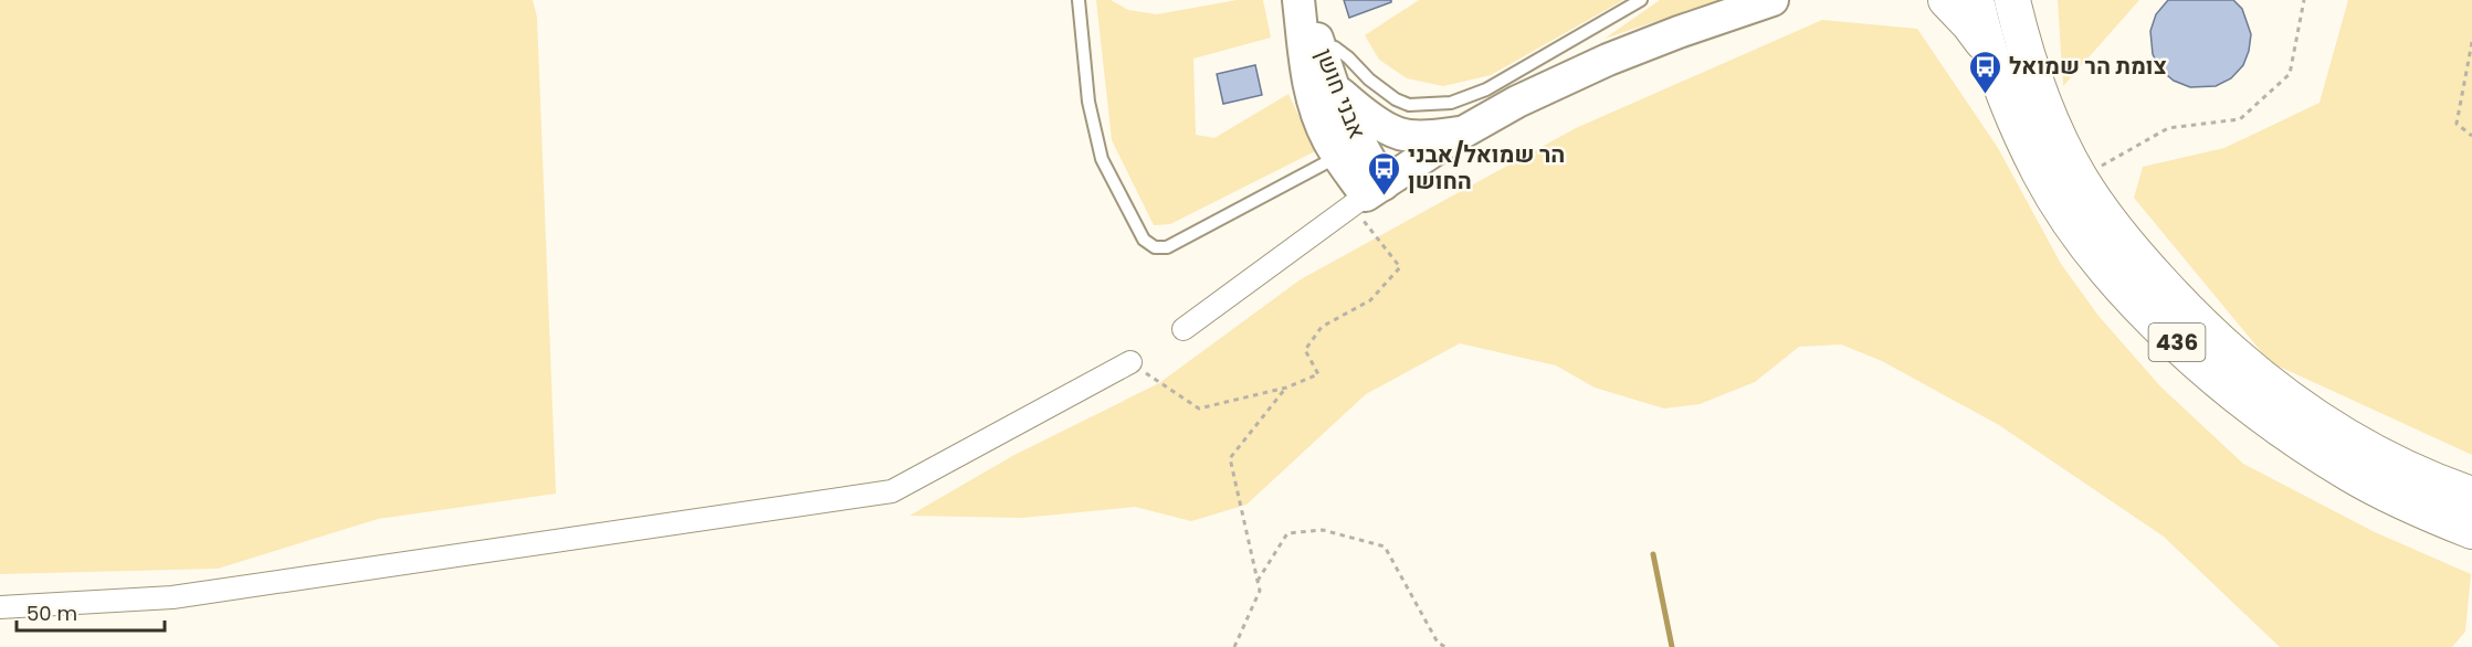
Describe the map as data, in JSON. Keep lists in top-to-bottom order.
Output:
{
  "streets": {
    "main road": ["אבני חושן", "436"]
  },
  "places": {
    "bus stop": ["צומת הר שמואל", "הר שמואל/אבני החושן"]
  },
  "scale_bar": "50 m"
}
